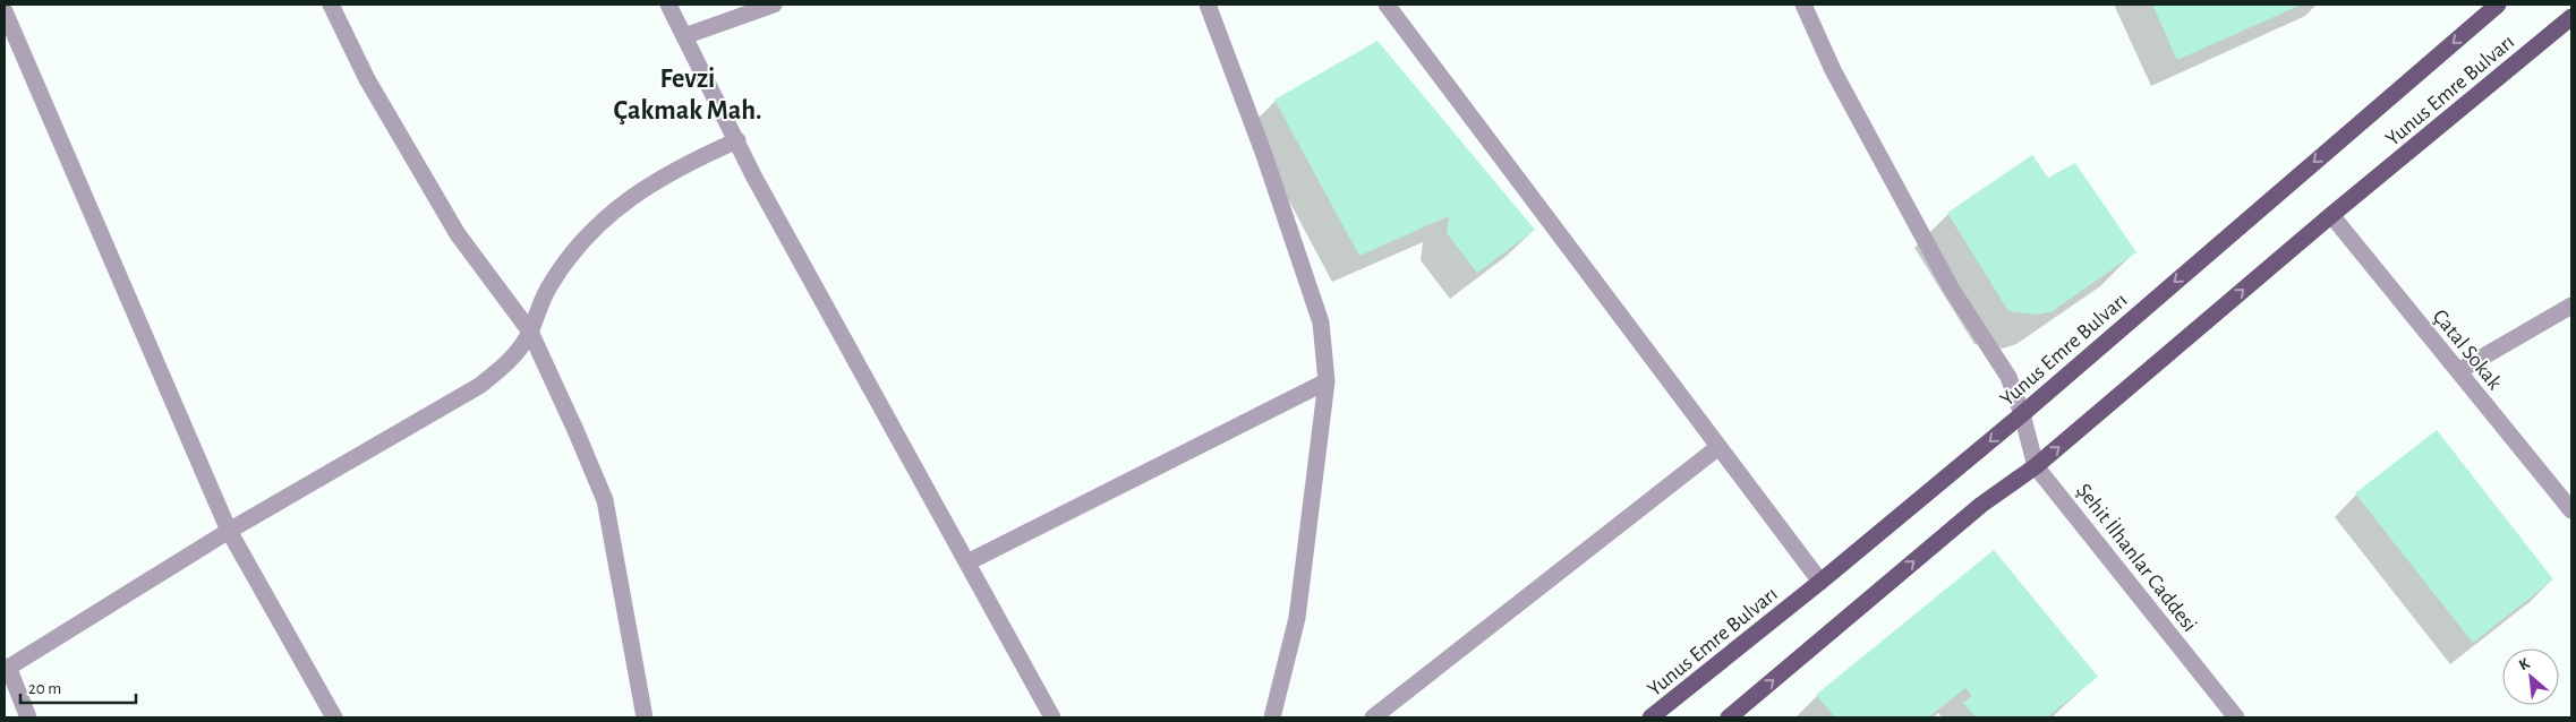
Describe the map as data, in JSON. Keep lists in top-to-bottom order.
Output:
{
  "streets": {
    "main road": ["Yunus Emre Bulvarı"],
    "street": ["Çatal Sokak", "Şehit İlhanlar Caddesi"]
  },
  "crossings": [
    ["Yunus Emre Bulvarı", "Çatal Sokak"],
    ["Yunus Emre Bulvarı", "Şehit İlhanlar Caddesi"]
  ],
  "districts": ["Fevzi Çakmak Mah."],
  "scale_bar": "20 m",
  "north": "top left"
}
